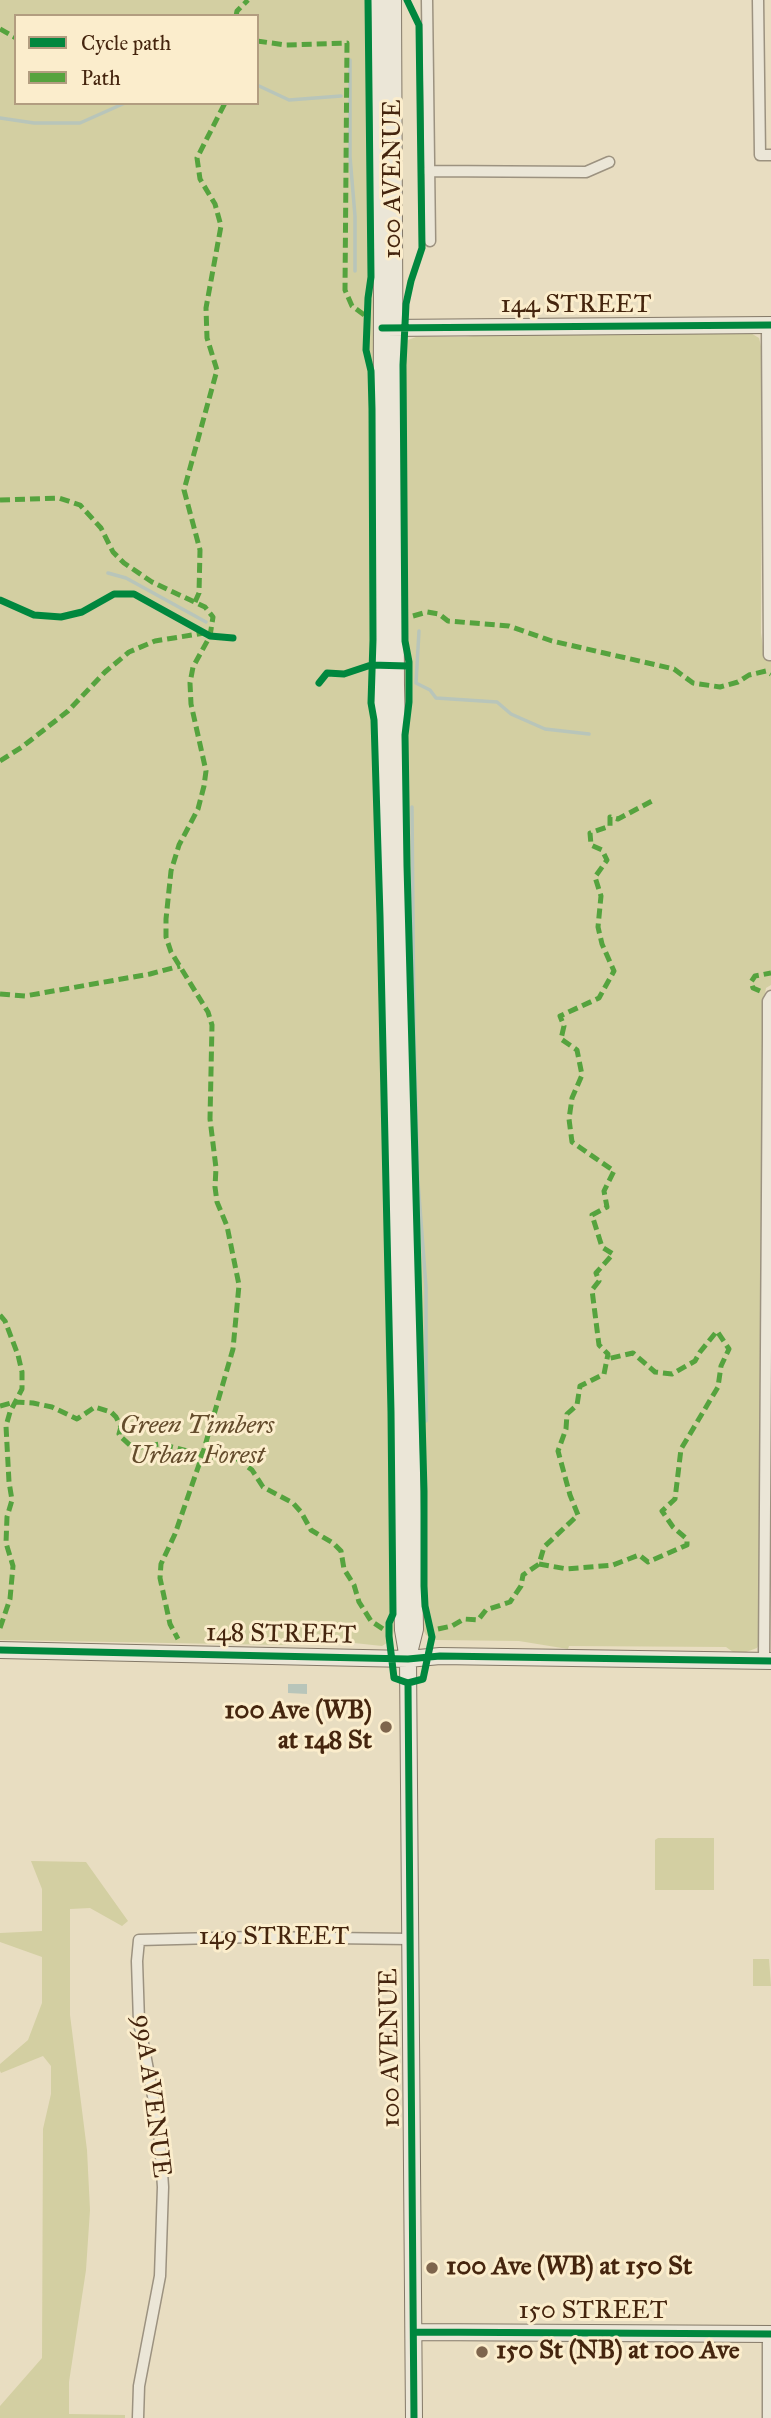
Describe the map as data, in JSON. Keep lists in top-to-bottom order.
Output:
{
  "streets": {
    "main road": [
      "100 AVENUE",
      "144 STREET",
      "148 STREET",
      "150 STREET"
    ],
    "street": ["149 STREET", "99A AVENUE"]
  },
  "crossings": [
    ["100 AVENUE", "144 STREET"],
    ["100 AVENUE", "148 STREET"],
    ["100 AVENUE", "149 STREET"],
    ["100 AVENUE", "150 STREET"],
    ["149 STREET", "99A AVENUE"]
  ],
  "parks": ["Green Timbers Urban Forest"],
  "places": ["100 Ave (WB) at 148 St", "100 Ave (WB) at 150 St", "150 St (NB) at 100 Ave"],
  "legend": ["Cycle path", "Path"]
}
